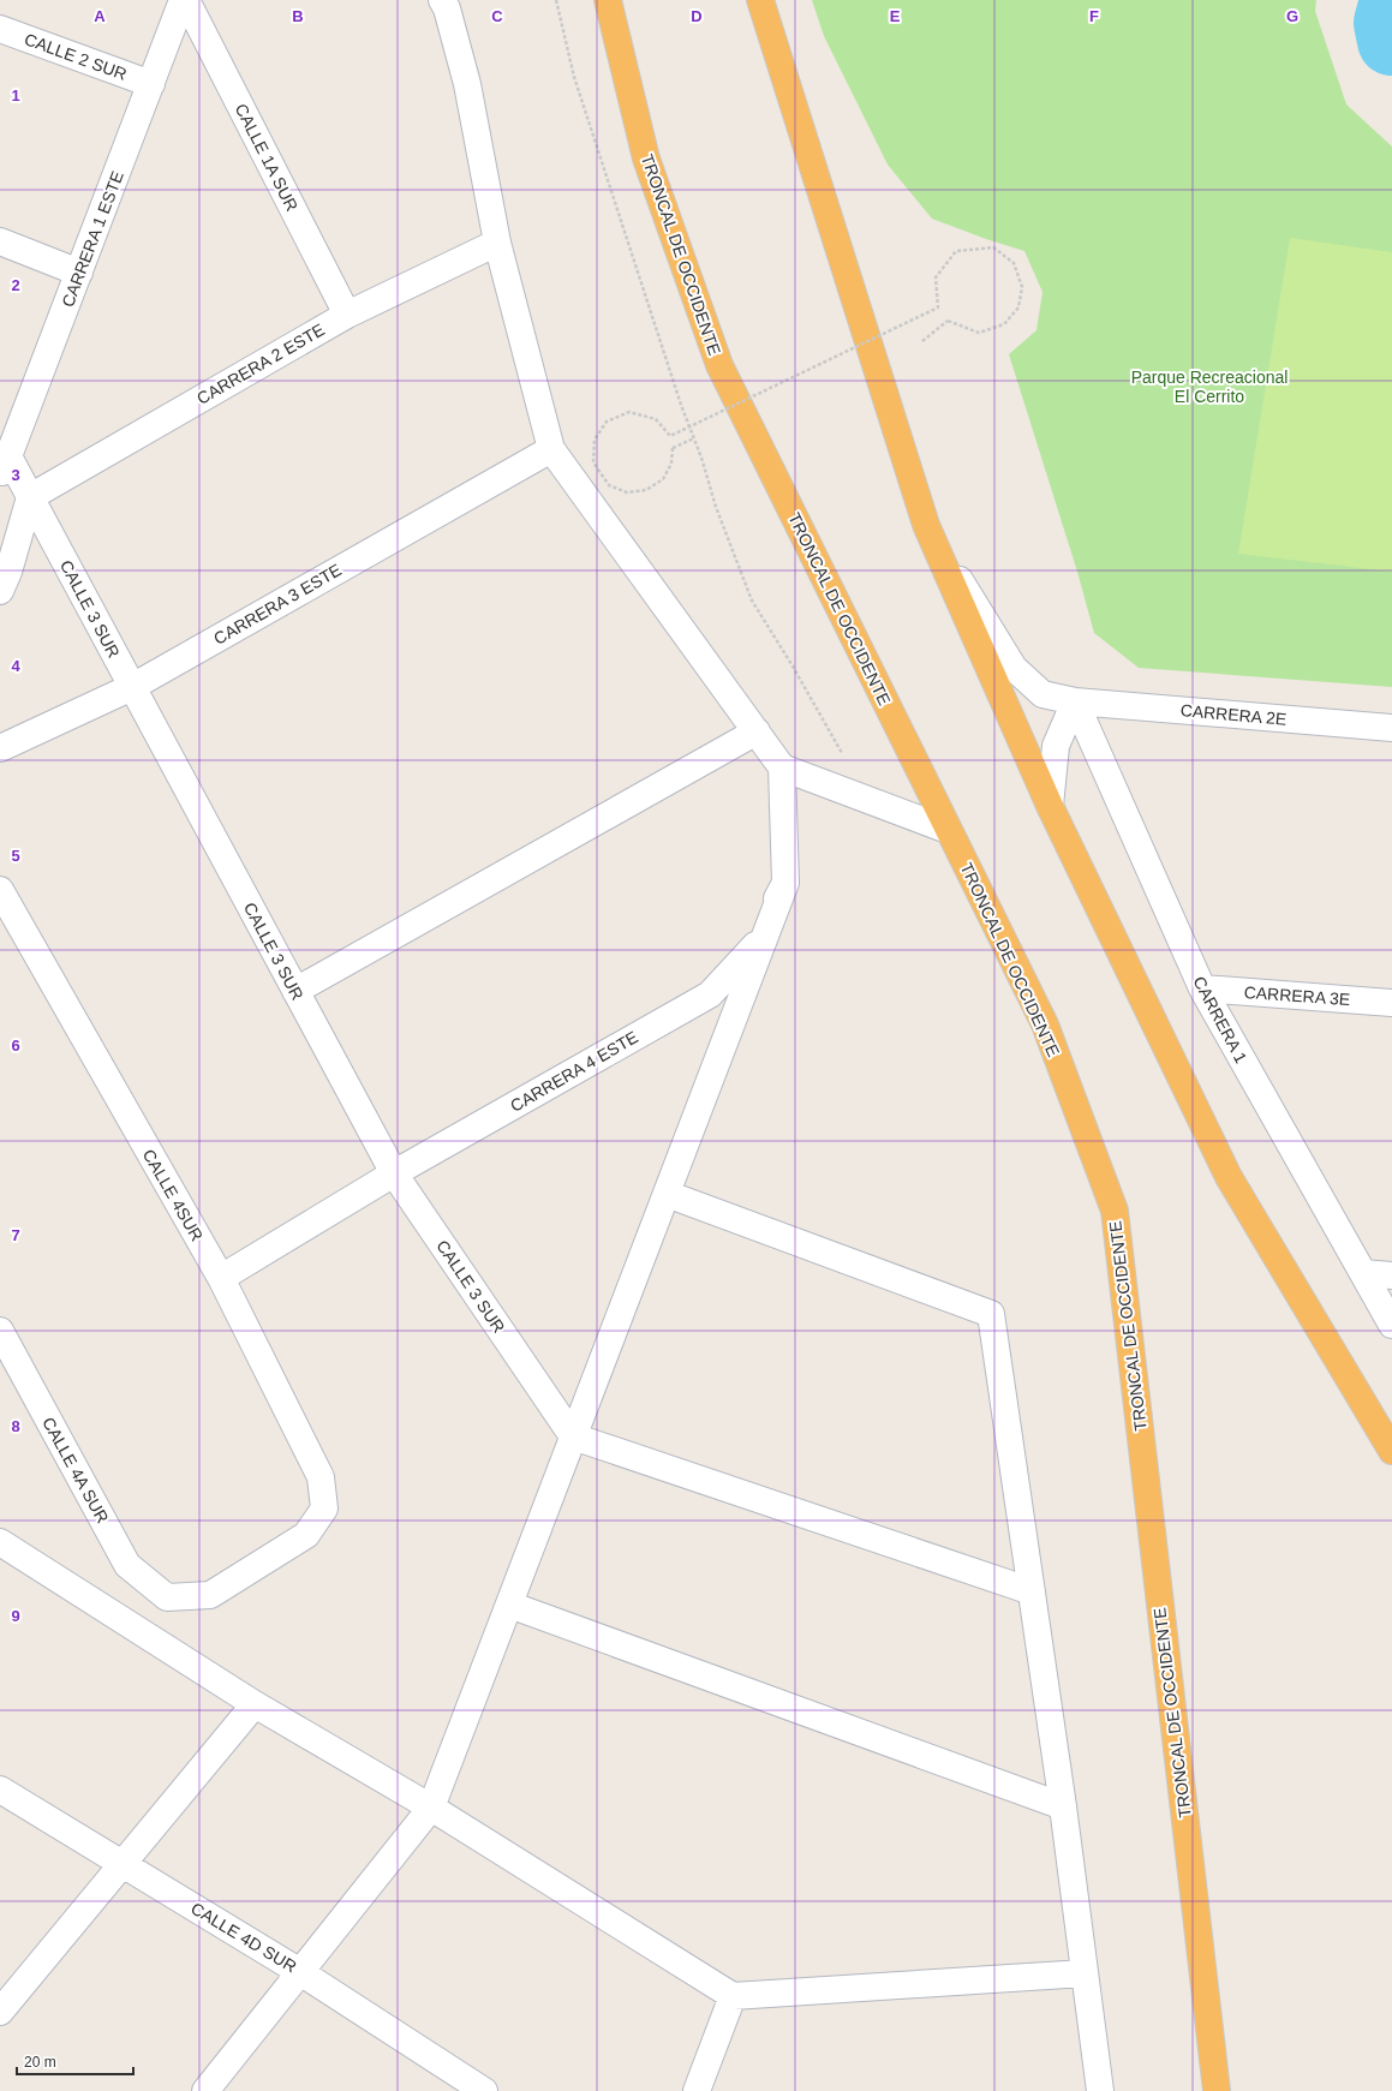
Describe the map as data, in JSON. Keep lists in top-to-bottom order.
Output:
{
  "streets": {
    "highway": ["TRONCAL DE OCCIDENTE"],
    "street": [
      "CALLE 2 SUR",
      "CALLE 1A SUR",
      "CARRERA 1 ESTE",
      "CARRERA 2 ESTE",
      "CARRERA 3 ESTE",
      "CALLE 3 SUR",
      "CARRERA 2E",
      "CARRERA 3E",
      "CARRERA 1",
      "CARRERA 4 ESTE",
      "CALLE 4SUR",
      "CALLE 4A SUR",
      "CALLE 4D SUR"
    ]
  },
  "crossings": [
    ["CALLE 2 SUR", "CARRERA 1 ESTE"],
    ["CALLE 1A SUR", "CARRERA 2 ESTE"],
    ["CARRERA 1 ESTE", "CALLE 3 SUR"],
    ["CARRERA 2 ESTE", "CALLE 3 SUR"],
    ["CARRERA 3 ESTE", "CALLE 3 SUR"],
    ["CALLE 3 SUR", "CARRERA 4 ESTE"],
    ["CARRERA 2E", "CARRERA 1"],
    ["CARRERA 3E", "CARRERA 1"],
    ["CARRERA 4 ESTE", "CALLE 4SUR"],
    ["CALLE 4SUR", "CALLE 4A SUR"]
  ],
  "parks": ["Parque Recreacional El Cerrito"],
  "scale_bar": "20 m",
  "grid": {
    "columns": [
      "A",
      "B",
      "C",
      "D",
      "E",
      "F",
      "G"
    ],
    "rows": [
      "1",
      "2",
      "3",
      "4",
      "5",
      "6",
      "7",
      "8",
      "9"
    ]
  }
}
